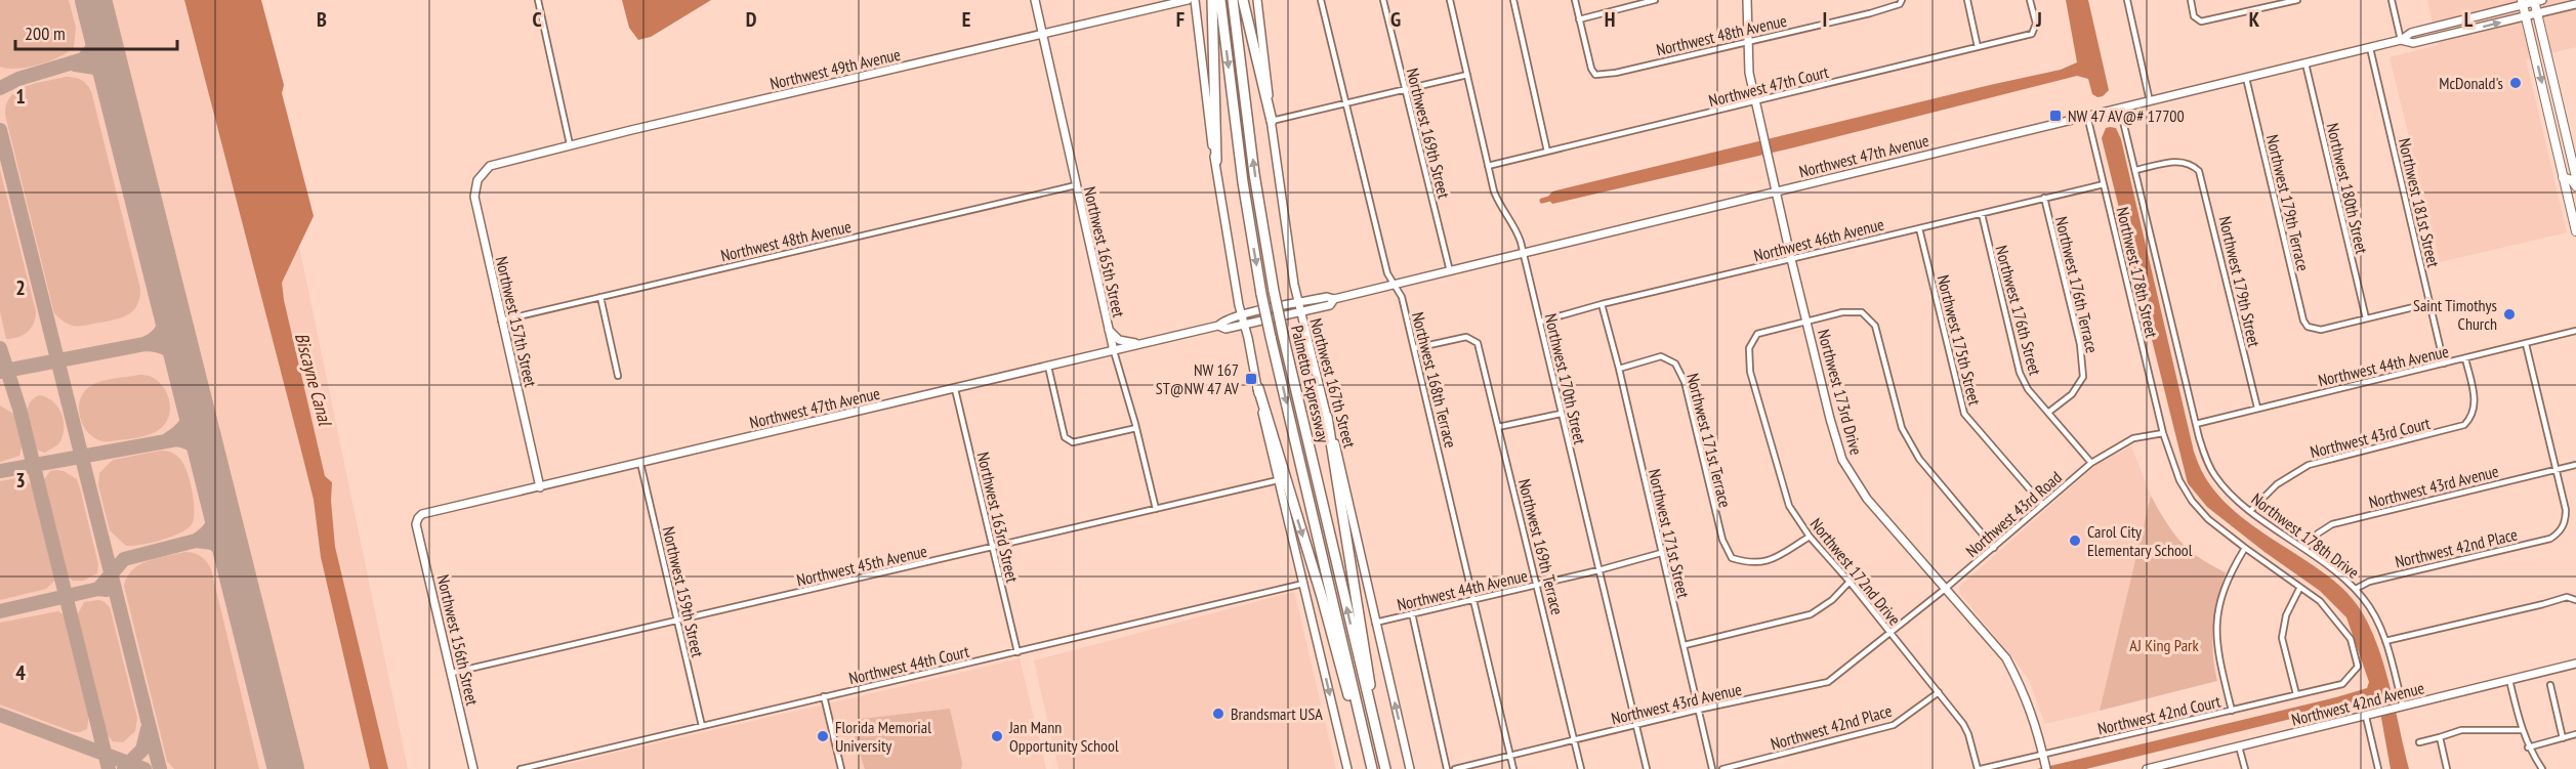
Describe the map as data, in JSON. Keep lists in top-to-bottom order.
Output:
{
  "streets": {
    "highway": ["Palmetto Expressway"],
    "street": [
      "Northwest 48th Avenue",
      "Northwest 49th Avenue",
      "Northwest 47th Court",
      "Northwest 169th Street",
      "Northwest 47th Avenue",
      "Northwest 180th Street",
      "Northwest 179th Terrace",
      "Northwest 181st Street",
      "Northwest 46th Avenue",
      "Northwest 165th Street",
      "Northwest 178th Street",
      "Northwest 179th Street",
      "Northwest 176th Terrace",
      "Northwest 176th Street",
      "Northwest 157th Street",
      "Northwest 175th Street",
      "Northwest 44th Avenue",
      "Northwest 170th Street",
      "Northwest 168th Terrace",
      "Northwest 167th Street",
      "Northwest 173rd Drive",
      "Northwest 43rd Court",
      "Northwest 171st Terrace",
      "Northwest 43rd Avenue",
      "Northwest 43rd Road",
      "Northwest 163rd Street",
      "Northwest 171st Street",
      "Northwest 178th Drive",
      "Northwest 169th Terrace",
      "Northwest 42nd Place",
      "Northwest 45th Avenue",
      "Northwest 172nd Drive",
      "Northwest 159th Street",
      "Northwest 156th Street",
      "Northwest 44th Court",
      "Northwest 42nd Avenue",
      "Northwest 42nd Court"
    ]
  },
  "crossings": [
    ["Northwest 48th Avenue", "Northwest 165th Street"],
    ["Northwest 48th Avenue", "Northwest 157th Street"],
    ["Northwest 48th Avenue", "Northwest 173rd Drive"],
    ["Northwest 49th Avenue", "Northwest 165th Street"],
    ["Northwest 49th Avenue", "Northwest 157th Street"],
    ["Northwest 47th Court", "Northwest 170th Street"],
    ["Northwest 47th Court", "Northwest 173rd Drive"],
    ["Northwest 169th Street", "Northwest 47th Avenue"],
    ["Northwest 47th Avenue", "Northwest 180th Street"],
    ["Northwest 47th Avenue", "Northwest 179th Terrace"],
    ["Northwest 47th Avenue", "Northwest 181st Street"],
    ["Northwest 47th Avenue", "Northwest 165th Street"],
    ["Northwest 47th Avenue", "Northwest 178th Street"],
    ["Northwest 47th Avenue", "Northwest 157th Street"],
    ["Northwest 47th Avenue", "Northwest 170th Street"],
    ["Northwest 47th Avenue", "Northwest 168th Terrace"],
    ["Northwest 47th Avenue", "Northwest 167th Street"],
    ["Northwest 47th Avenue", "Northwest 173rd Drive"],
    ["Northwest 47th Avenue", "Northwest 163rd Street"],
    ["Northwest 47th Avenue", "Northwest 159th Street"],
    ["Northwest 47th Avenue", "Northwest 156th Street"],
    ["Northwest 180th Street", "Northwest 179th Terrace"],
    ["Northwest 181st Street", "Northwest 44th Avenue"],
    ["Northwest 46th Avenue", "Northwest 178th Street"],
    ["Northwest 46th Avenue", "Northwest 176th Terrace"],
    ["Northwest 46th Avenue", "Northwest 176th Street"],
    ["Northwest 46th Avenue", "Northwest 175th Street"],
    ["Northwest 46th Avenue", "Northwest 170th Street"],
    ["Northwest 46th Avenue", "Northwest 173rd Drive"],
    ["Northwest 46th Avenue", "Northwest 171st Street"],
    ["Northwest 165th Street", "Northwest 45th Avenue"],
    ["Northwest 178th Street", "Northwest 179th Street"],
    ["Northwest 178th Street", "Northwest 44th Avenue"],
    ["Northwest 178th Street", "Northwest 43rd Road"],
    ["Northwest 178th Street", "Northwest 178th Drive"],
    ["Northwest 179th Street", "Northwest 44th Avenue"],
    ["Northwest 176th Terrace", "Northwest 176th Street"],
    ["Northwest 176th Street", "Northwest 43rd Road"],
    ["Northwest 175th Street", "Northwest 43rd Road"],
    ["Northwest 44th Avenue", "Northwest 170th Street"],
    ["Northwest 44th Avenue", "Northwest 168th Terrace"],
    ["Northwest 44th Avenue", "Northwest 167th Street"],
    ["Northwest 44th Avenue", "Northwest 43rd Court"],
    ["Northwest 44th Avenue", "Northwest 171st Street"],
    ["Northwest 44th Avenue", "Northwest 178th Drive"],
    ["Northwest 44th Avenue", "Northwest 169th Terrace"],
    ["Northwest 170th Street", "Northwest 43rd Avenue"],
    ["Northwest 168th Terrace", "Northwest 43rd Avenue"],
    ["Northwest 168th Terrace", "Northwest 169th Terrace"],
    ["Northwest 173rd Drive", "Northwest 43rd Road"],
    ["Northwest 173rd Drive", "Northwest 172nd Drive"],
    ["Northwest 173rd Drive", "Northwest 42nd Court"],
    ["Northwest 43rd Court", "Northwest 178th Drive"],
    ["Northwest 171st Terrace", "Northwest 171st Street"],
    ["Northwest 171st Terrace", "Northwest 172nd Drive"],
    ["Northwest 43rd Avenue", "Northwest 43rd Road"],
    ["Northwest 43rd Avenue", "Northwest 171st Street"],
    ["Northwest 43rd Avenue", "Northwest 178th Drive"],
    ["Northwest 43rd Avenue", "Northwest 169th Terrace"],
    ["Northwest 43rd Avenue", "Northwest 42nd Place"],
    ["Northwest 43rd Avenue", "Northwest 172nd Drive"],
    ["Northwest 43rd Road", "Northwest 172nd Drive"],
    ["Northwest 163rd Street", "Northwest 45th Avenue"],
    ["Northwest 163rd Street", "Northwest 44th Court"],
    ["Northwest 178th Drive", "Northwest 42nd Place"],
    ["Northwest 178th Drive", "Northwest 42nd Avenue"],
    ["Northwest 42nd Place", "Northwest 172nd Drive"],
    ["Northwest 45th Avenue", "Northwest 159th Street"],
    ["Northwest 45th Avenue", "Northwest 156th Street"],
    ["Northwest 172nd Drive", "Northwest 42nd Court"],
    ["Northwest 159th Street", "Northwest 44th Court"]
  ],
  "water": ["Biscayne Canal"],
  "parks": ["AJ King Park"],
  "places": {
    "other": [
      "McDonald's",
      "Saint Timothys Church",
      "Carol City Elementary School",
      "Brandsmart USA",
      "Florida Memorial University",
      "Jan Mann Opportunity School"
    ],
    "transit": ["NW 47 AV@# 17700", "NW 167 ST@NW 47 AV"]
  },
  "scale_bar": "200 m",
  "grid": {
    "columns": [
      "B",
      "C",
      "D",
      "E",
      "F",
      "G",
      "H",
      "I",
      "J",
      "K",
      "L"
    ],
    "rows": [
      "1",
      "2",
      "3",
      "4"
    ]
  }
}
